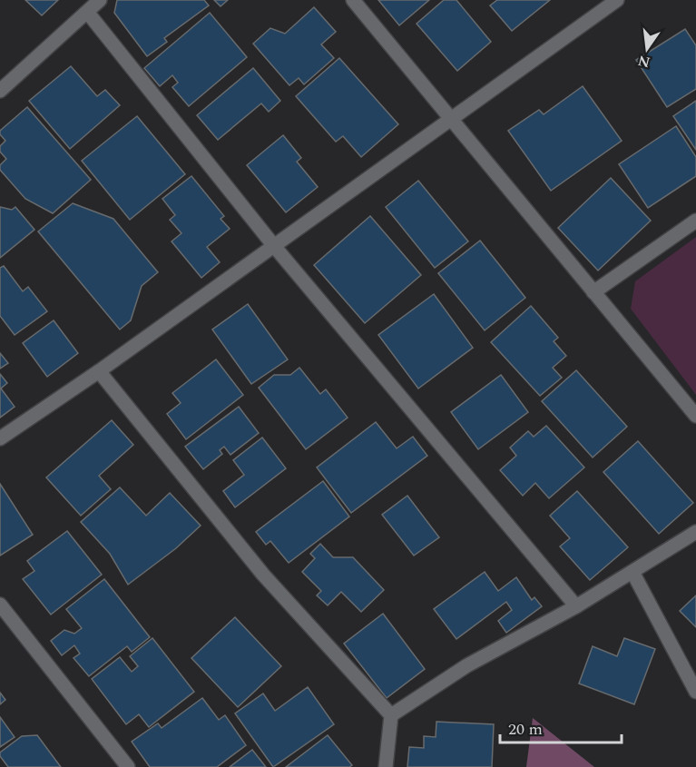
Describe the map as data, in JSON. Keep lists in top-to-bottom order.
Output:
{
  "scale_bar": "20 m",
  "north": "bottom"
}
